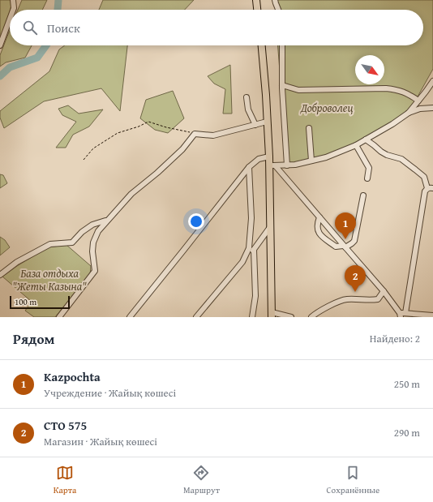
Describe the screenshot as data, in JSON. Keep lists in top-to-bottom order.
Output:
{
  "parks": ["Доброволец", "База отдыха \"Жеты Казына\""],
  "scale_bar": "100 m",
  "north": "bottom right",
  "page": {
    "search": "Поиск",
    "pins": ["1", "2"],
    "scale": "100 m",
    "heading": ["Рядом", "Найдено: 2"],
    "list": [
      {
        "mark": "1",
        "name": "Kazpochta",
        "note": "Учреждение · Жайық көшесі",
        "value": "250 m"
      },
      {
        "mark": "2",
        "name": "СТО 575",
        "note": "Магазин · Жайық көшесі",
        "value": "290 m"
      }
    ],
    "nav": ["Карта", "Маршрут", "Сохранённые"]
  }
}
